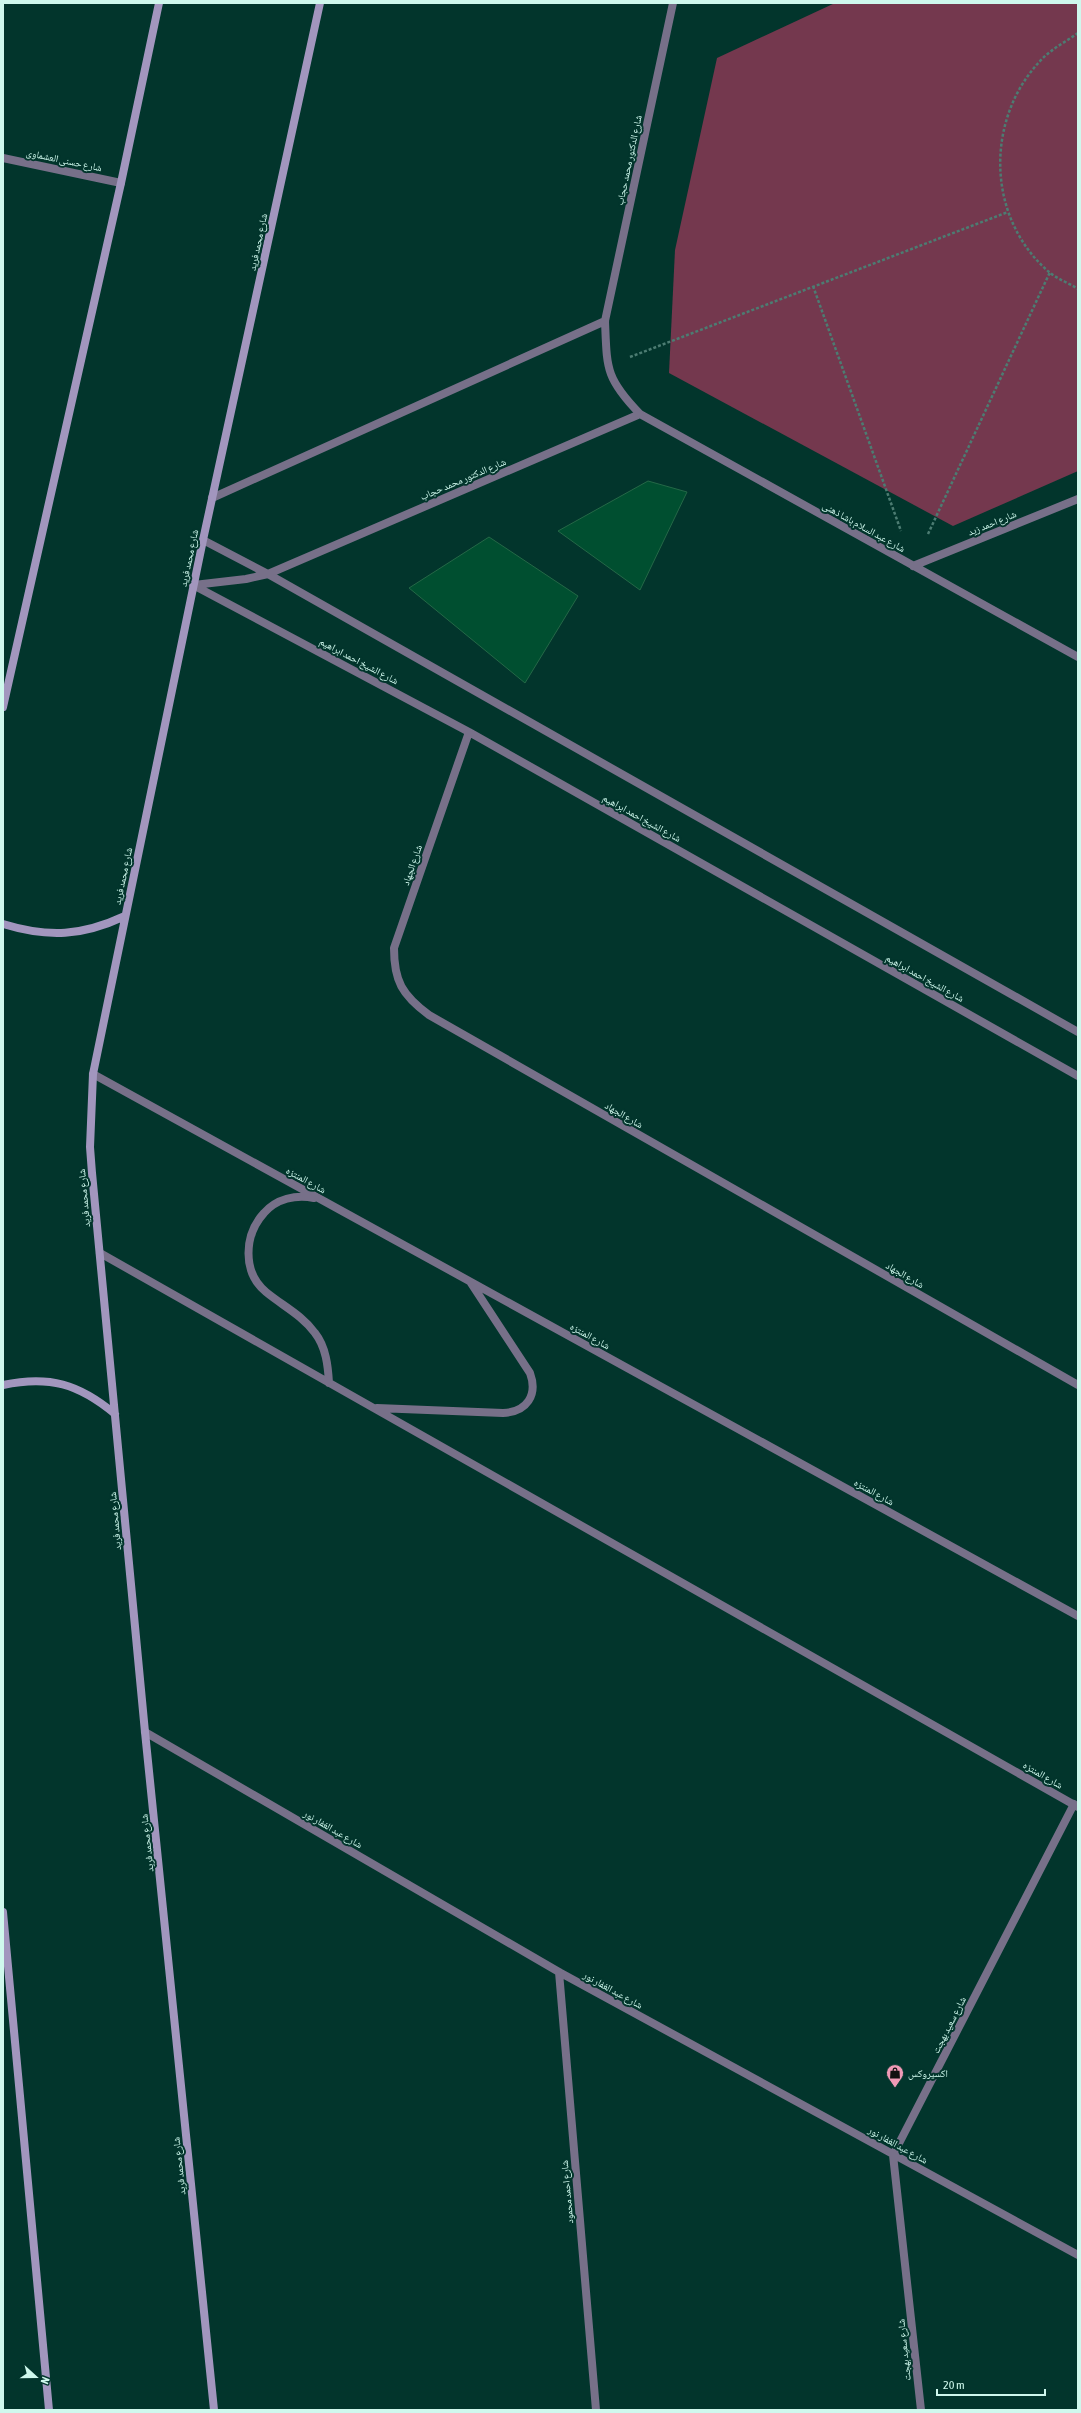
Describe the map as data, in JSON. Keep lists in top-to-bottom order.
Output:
{
  "streets": {
    "main road": ["شارع محمد فريد"],
    "street": [
      "شارع حسنى العشماوى",
      "شارع الدكتور محمد حجاب",
      "شارع احمد زيد",
      "شارع عبد السلام باشا ذهنى",
      "شارع الشيخ احمد ابراهيم",
      "شارع الجهاد",
      "شارع المنتزه",
      "شارع عبد الغفار نور",
      "شارع سعيد بهجت",
      "شارع احمد محمود"
    ]
  },
  "crossings": [
    ["شارع الدكتور محمد حجاب", "شارع محمد فريد"],
    ["شارع الدكتور محمد حجاب", "شارع عبد السلام باشا ذهنى"],
    ["شارع الدكتور محمد حجاب", "شارع الشيخ احمد ابراهيم"],
    ["شارع محمد فريد", "شارع الشيخ احمد ابراهيم"],
    ["شارع محمد فريد", "شارع المنتزه"],
    ["شارع محمد فريد", "شارع عبد الغفار نور"],
    ["شارع احمد زيد", "شارع عبد السلام باشا ذهنى"],
    ["شارع الشيخ احمد ابراهيم", "شارع الجهاد"],
    ["شارع المنتزه", "شارع سعيد بهجت"],
    ["شارع عبد الغفار نور", "شارع سعيد بهجت"],
    ["شارع عبد الغفار نور", "شارع احمد محمود"]
  ],
  "places": {
    "shop": ["اكسيروكس"]
  },
  "scale_bar": "20 m",
  "north": "right"
}
